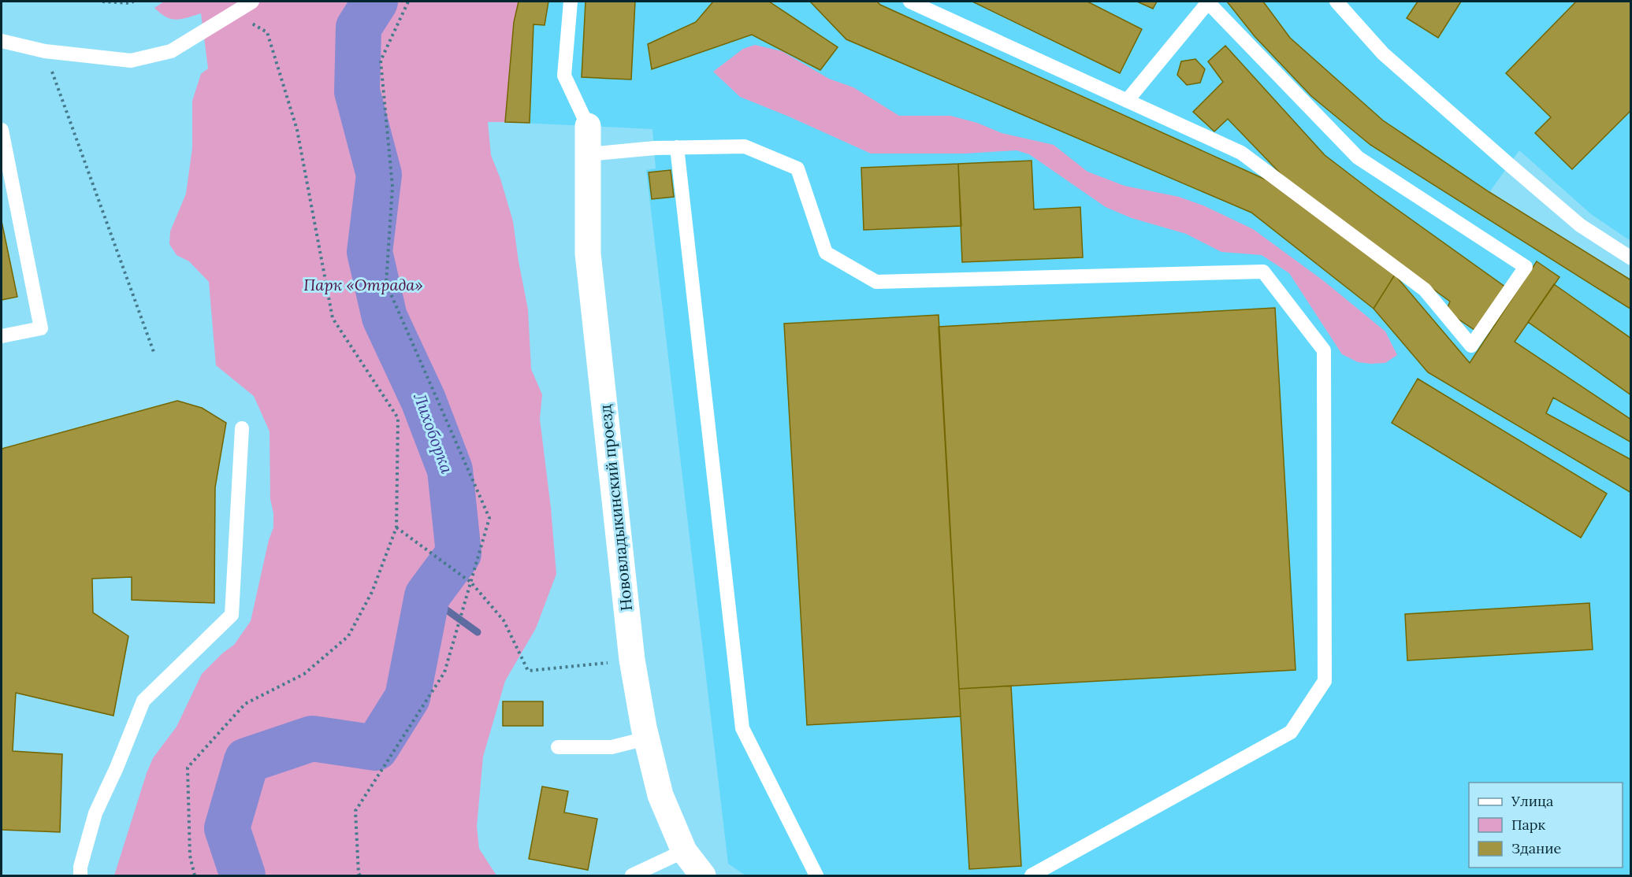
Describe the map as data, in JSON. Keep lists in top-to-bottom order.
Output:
{
  "streets": {
    "street": ["Нововладыкинский проезд"]
  },
  "water": ["Лихоборка"],
  "parks": ["Парк «Отрада»"],
  "legend": ["Улица", "Парк", "Здание"]
}
